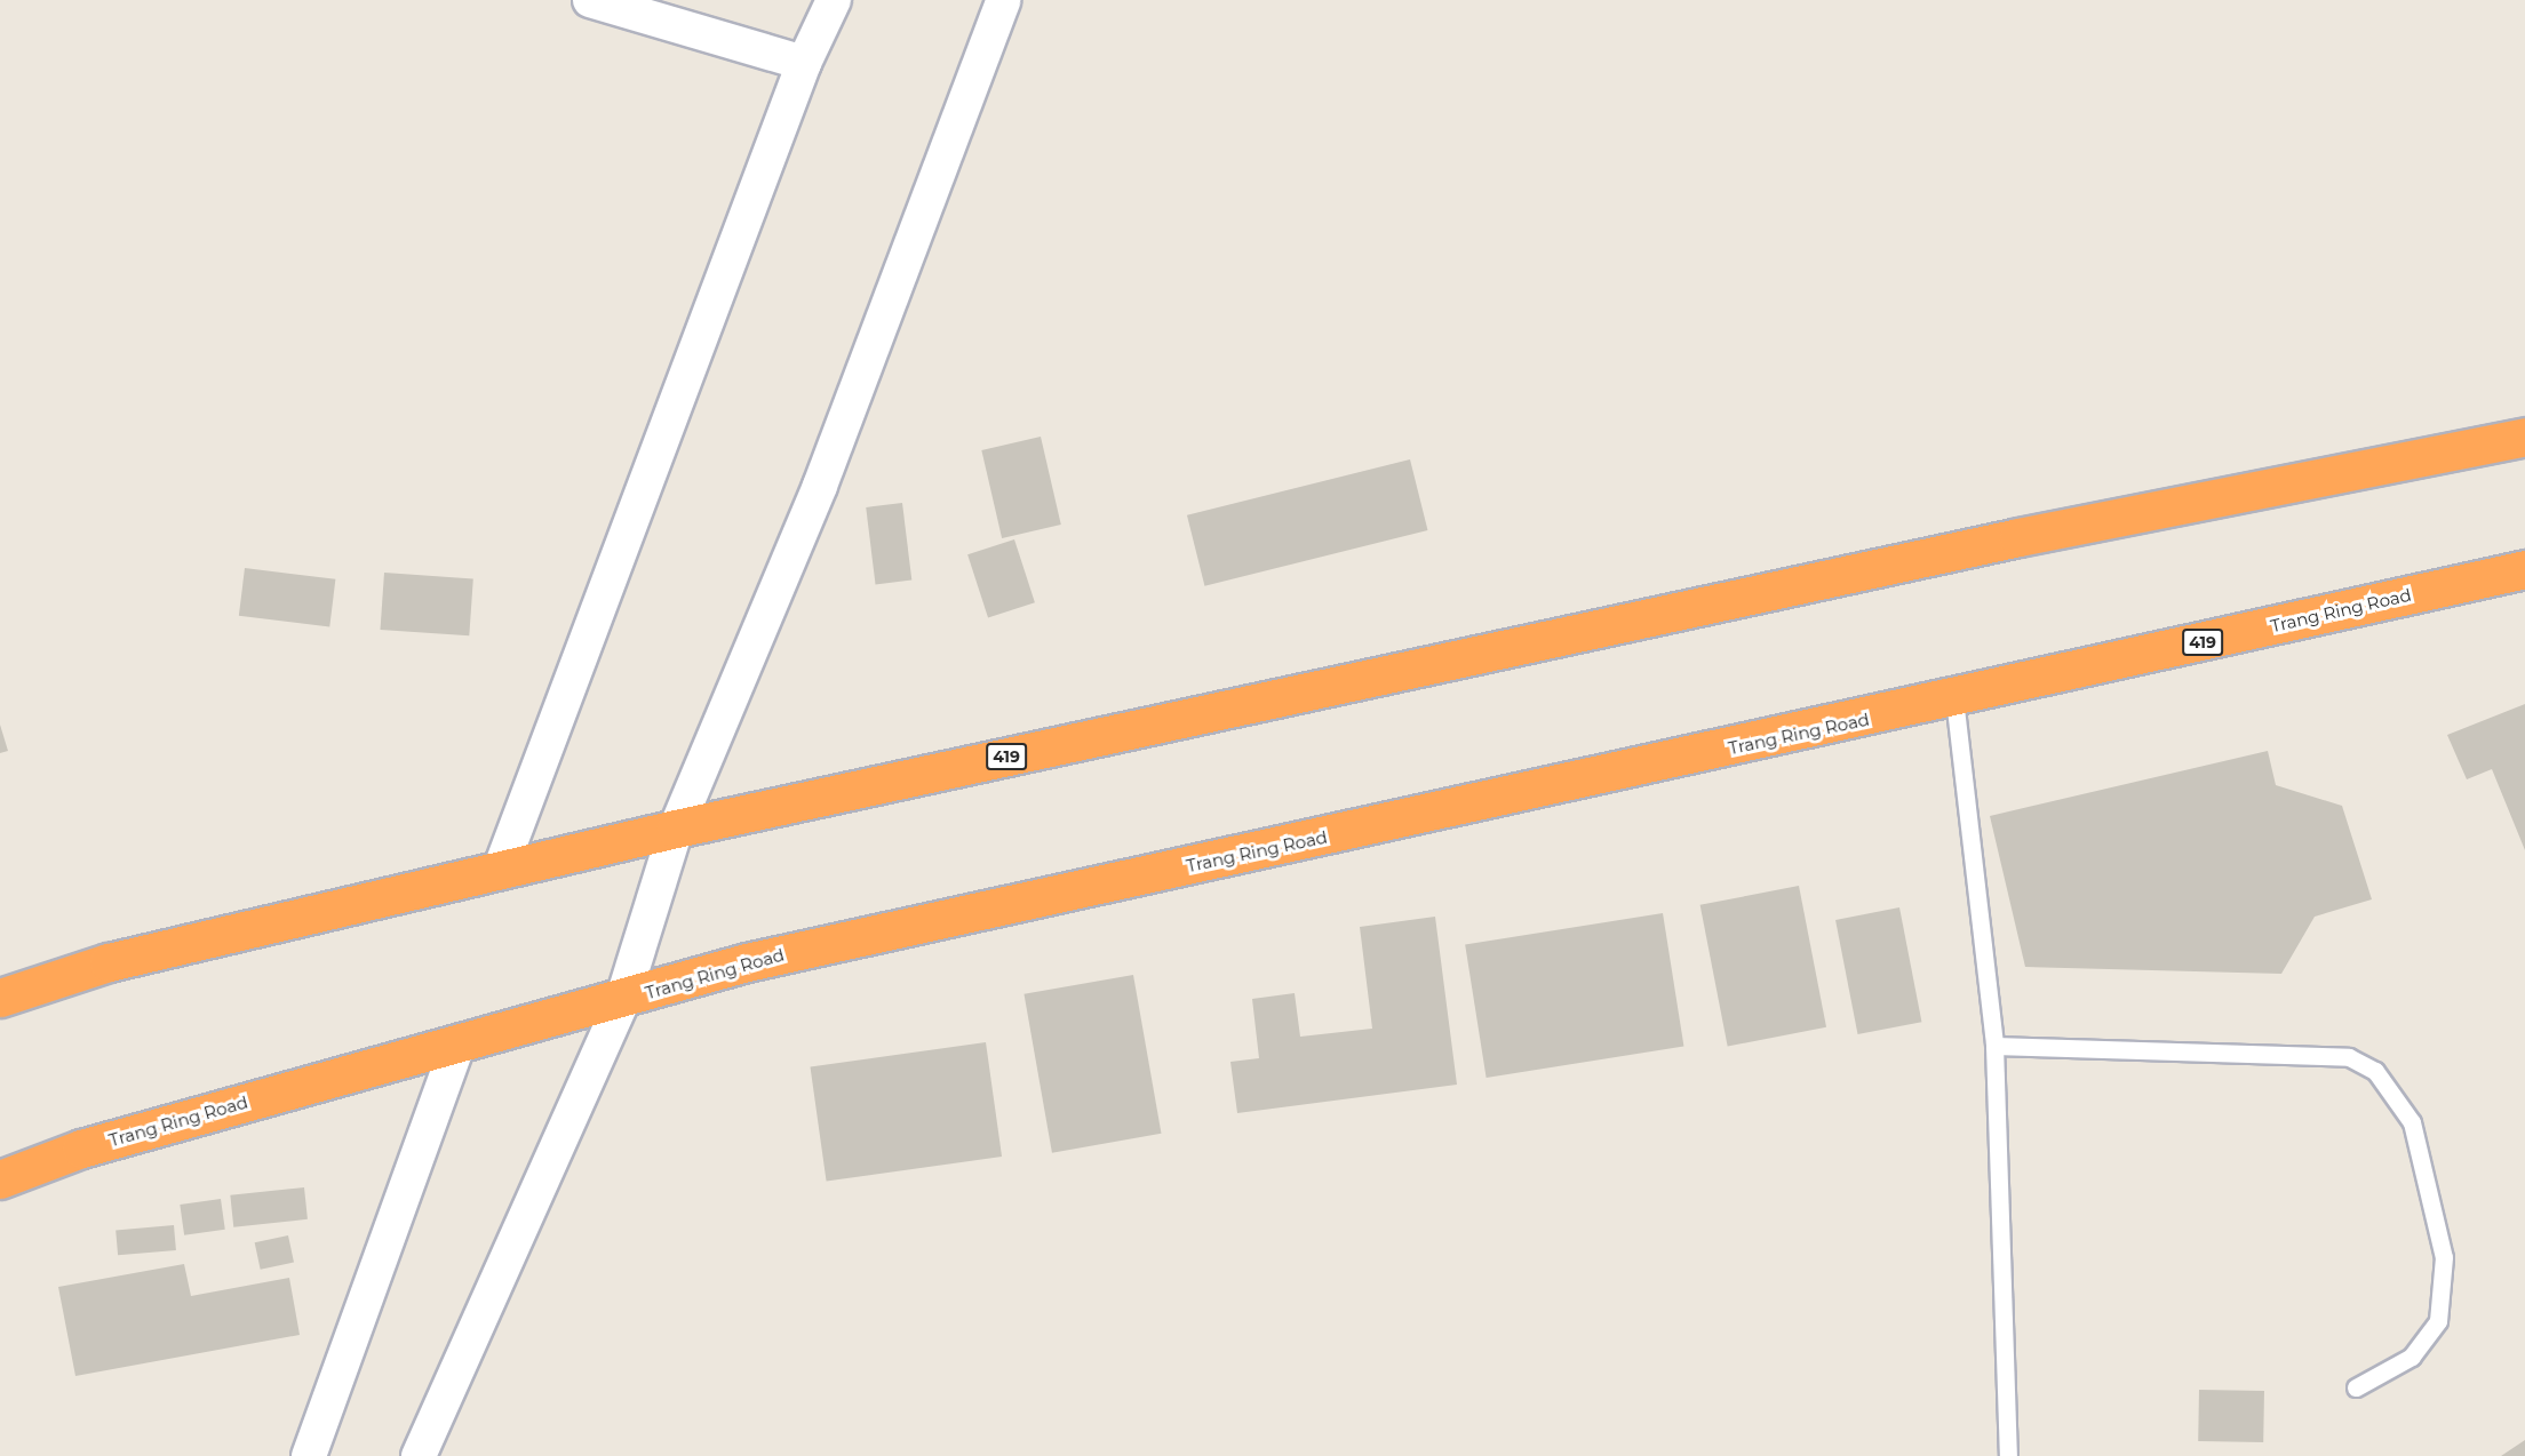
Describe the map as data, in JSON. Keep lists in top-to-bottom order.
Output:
{
  "streets": {
    "highway": ["Trang Ring Road", "419"]
  }
}
